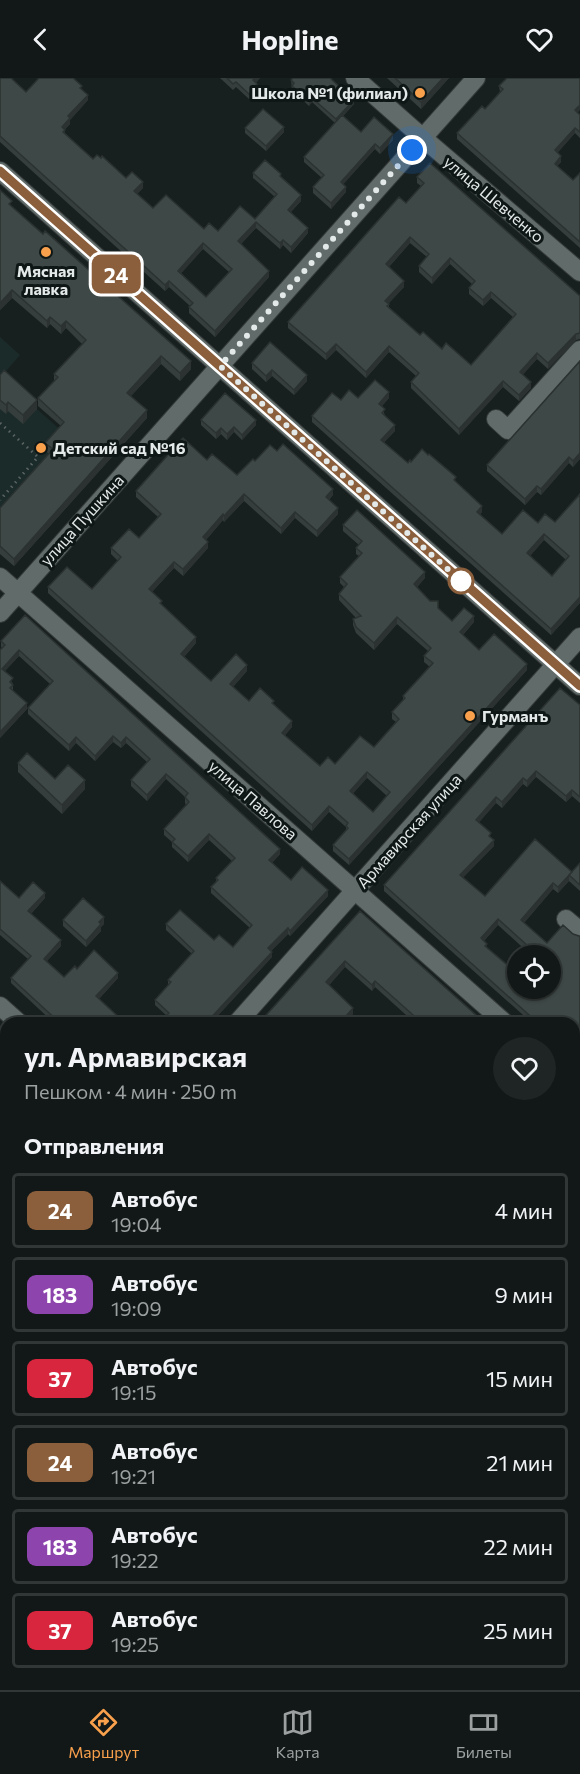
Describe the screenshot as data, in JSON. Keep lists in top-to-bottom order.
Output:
{
  "streets": {
    "street": [
      "улица Шевченко",
      "улица Пушкина",
      "улица Павлова",
      "Армавирская улица"
    ]
  },
  "crossings": [
    ["улица Шевченко", "улица Пушкина"],
    ["улица Пушкина", "улица Павлова"],
    ["улица Павлова", "Армавирская улица"]
  ],
  "places": [
    "Школа №1 (филиал)",
    "Мясная лавка",
    "Детский сад №16",
    "Гурманъ"
  ],
  "lines": ["bus line 24"],
  "page": {
    "header": "Hopline",
    "on_map": "24",
    "heading": [
      ["ул. Армавирская", "Пешком · 4 мин · 250 m"],
      "Отправления"
    ],
    "list": [
      {
        "mark": "24",
        "name": "Автобус",
        "note": "19:04",
        "value": "4 мин"
      },
      {
        "mark": "183",
        "name": "Автобус",
        "note": "19:09",
        "value": "9 мин"
      },
      {
        "mark": "37",
        "name": "Автобус",
        "note": "19:15",
        "value": "15 мин"
      },
      {
        "mark": "24",
        "name": "Автобус",
        "note": "19:21",
        "value": "21 мин"
      },
      {
        "mark": "183",
        "name": "Автобус",
        "note": "19:22",
        "value": "22 мин"
      },
      {
        "mark": "37",
        "name": "Автобус",
        "note": "19:25",
        "value": "25 мин"
      }
    ],
    "tabs": ["Маршрут", "Карта", "Билеты"]
  }
}
